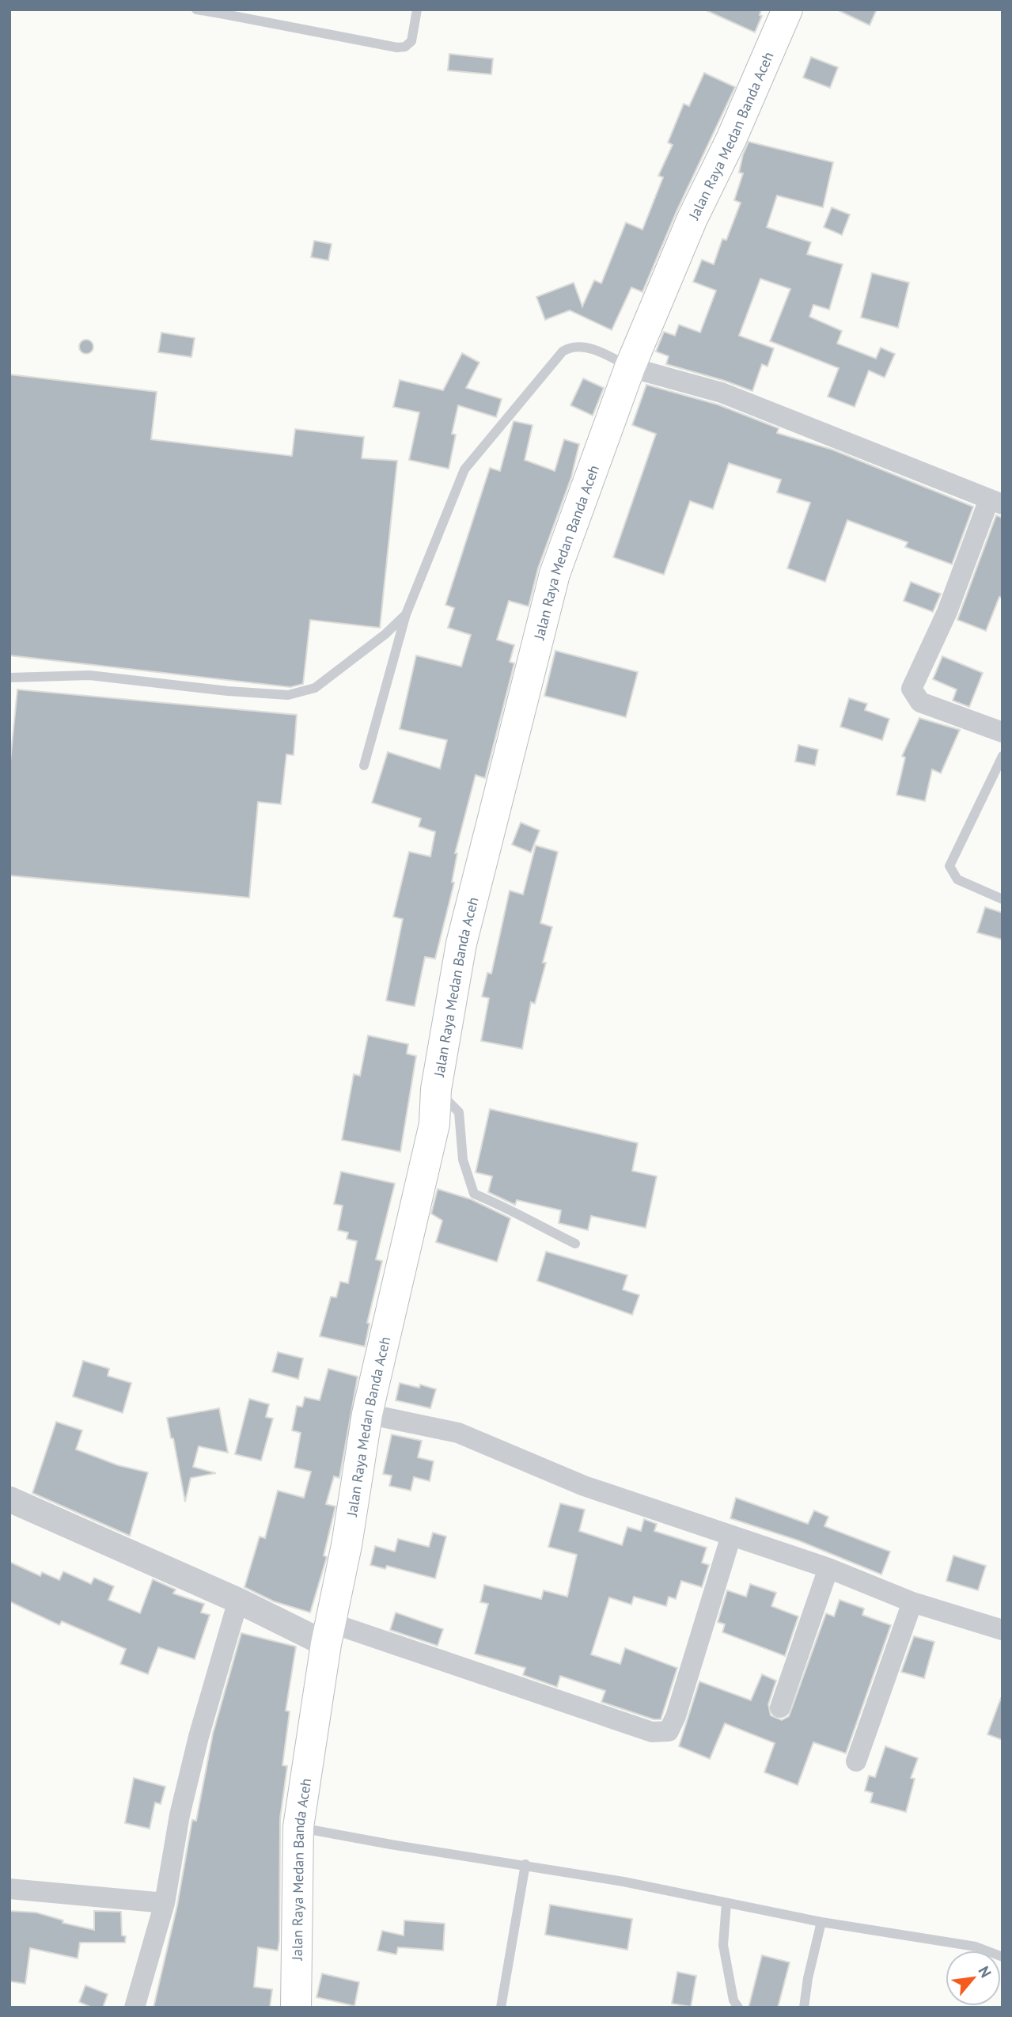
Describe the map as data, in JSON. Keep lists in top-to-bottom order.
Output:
{
  "streets": {
    "highway": ["Jalan Raya Medan Banda Aceh"]
  },
  "north": "top right"
}
